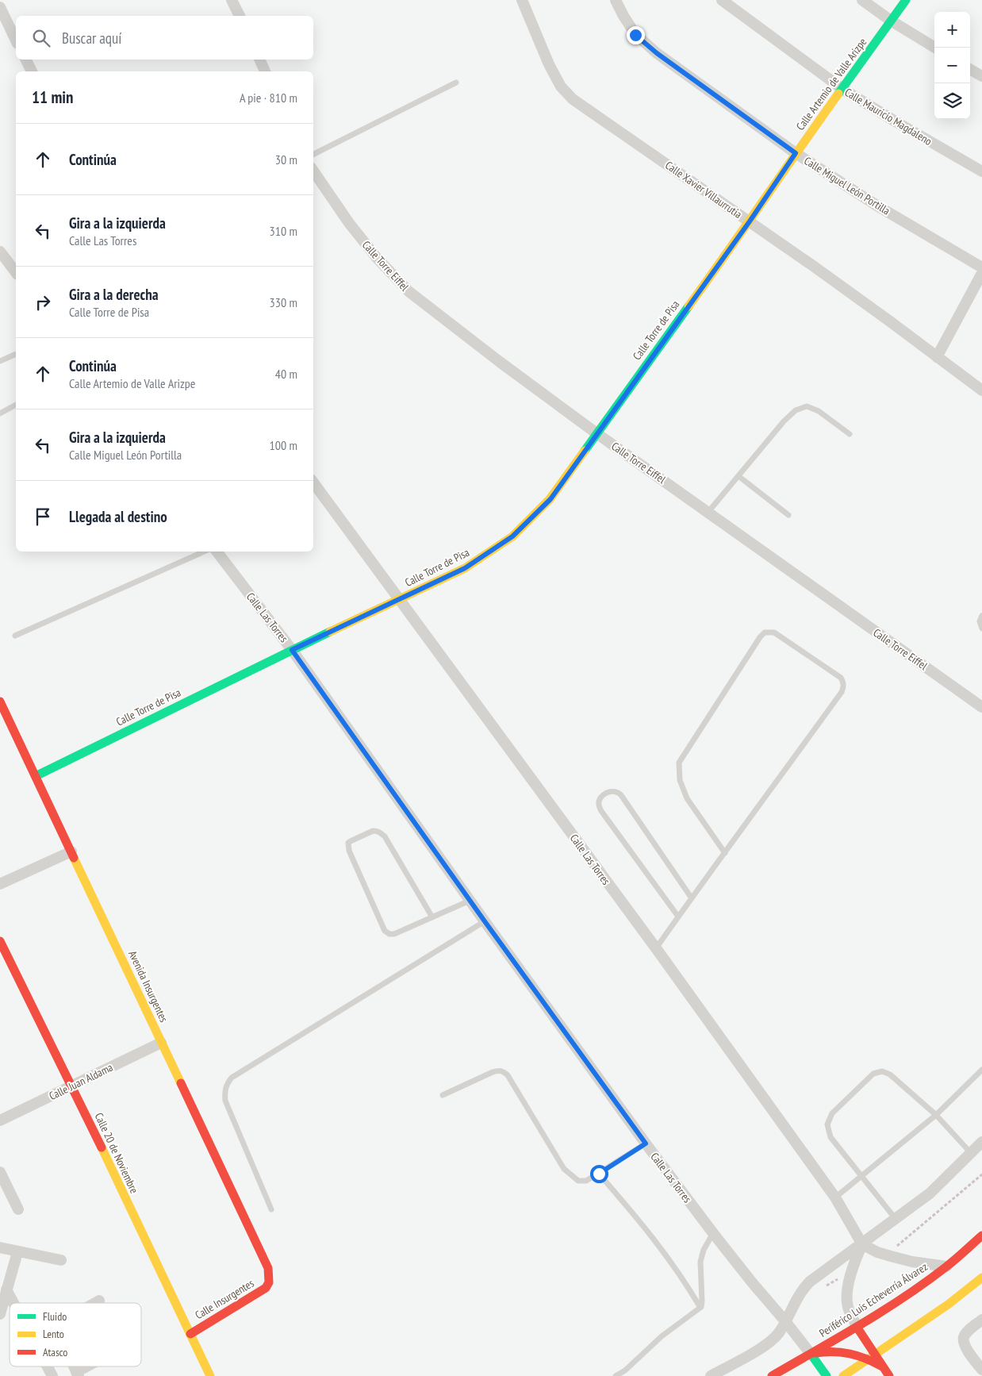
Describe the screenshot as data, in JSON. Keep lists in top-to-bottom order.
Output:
{
  "streets": {
    "main road": [
      "Calle Artemio de Valle Arizpe",
      "Calle Torre de Pisa",
      "Calle Las Torres",
      "Avenida Insurgentes",
      "Calle 20 de Noviembre",
      "Calle Insurgentes",
      "Periférico Luis Echeverría Álvarez"
    ],
    "street": [
      "Calle Mauricio Magdaleno",
      "Calle Miguel León Portilla",
      "Calle Xavier Villaurrutia",
      "Calle Torre Eiffel",
      "Calle Juan Aldama"
    ]
  },
  "crossings": [
    ["Calle Artemio de Valle Arizpe", "Calle Mauricio Magdaleno"],
    ["Calle Artemio de Valle Arizpe", "Calle Miguel León Portilla"],
    ["Calle Artemio de Valle Arizpe", "Calle Xavier Villaurrutia"],
    ["Calle Artemio de Valle Arizpe", "Calle Torre de Pisa"],
    ["Calle Xavier Villaurrutia", "Calle Torre de Pisa"],
    ["Calle Torre Eiffel", "Calle Torre de Pisa"],
    ["Calle Torre de Pisa", "Calle Las Torres"],
    ["Calle Torre de Pisa", "Avenida Insurgentes"],
    ["Calle Las Torres", "Periférico Luis Echeverría Álvarez"],
    ["Avenida Insurgentes", "Calle Juan Aldama"],
    ["Avenida Insurgentes", "Calle Insurgentes"],
    ["Calle Juan Aldama", "Calle 20 de Noviembre"],
    ["Calle 20 de Noviembre", "Calle Insurgentes"]
  ],
  "legend": ["Fluido", "Lento", "Atasco"],
  "page": {
    "map_buttons": ["+", "−"],
    "search": "Buscar aquí",
    "heading": ["11 min", "A pie · 810 m"],
    "list": [
      ["Continúa", "30 m"],
      ["Gira a la izquierda", "Calle Las Torres", "310 m"],
      ["Gira a la derecha", "Calle Torre de Pisa", "330 m"],
      ["Continúa", "Calle Artemio de Valle Arizpe", "40 m"],
      ["Gira a la izquierda", "Calle Miguel León Portilla", "100 m"],
      "Llegada al destino"
    ]
  }
}
